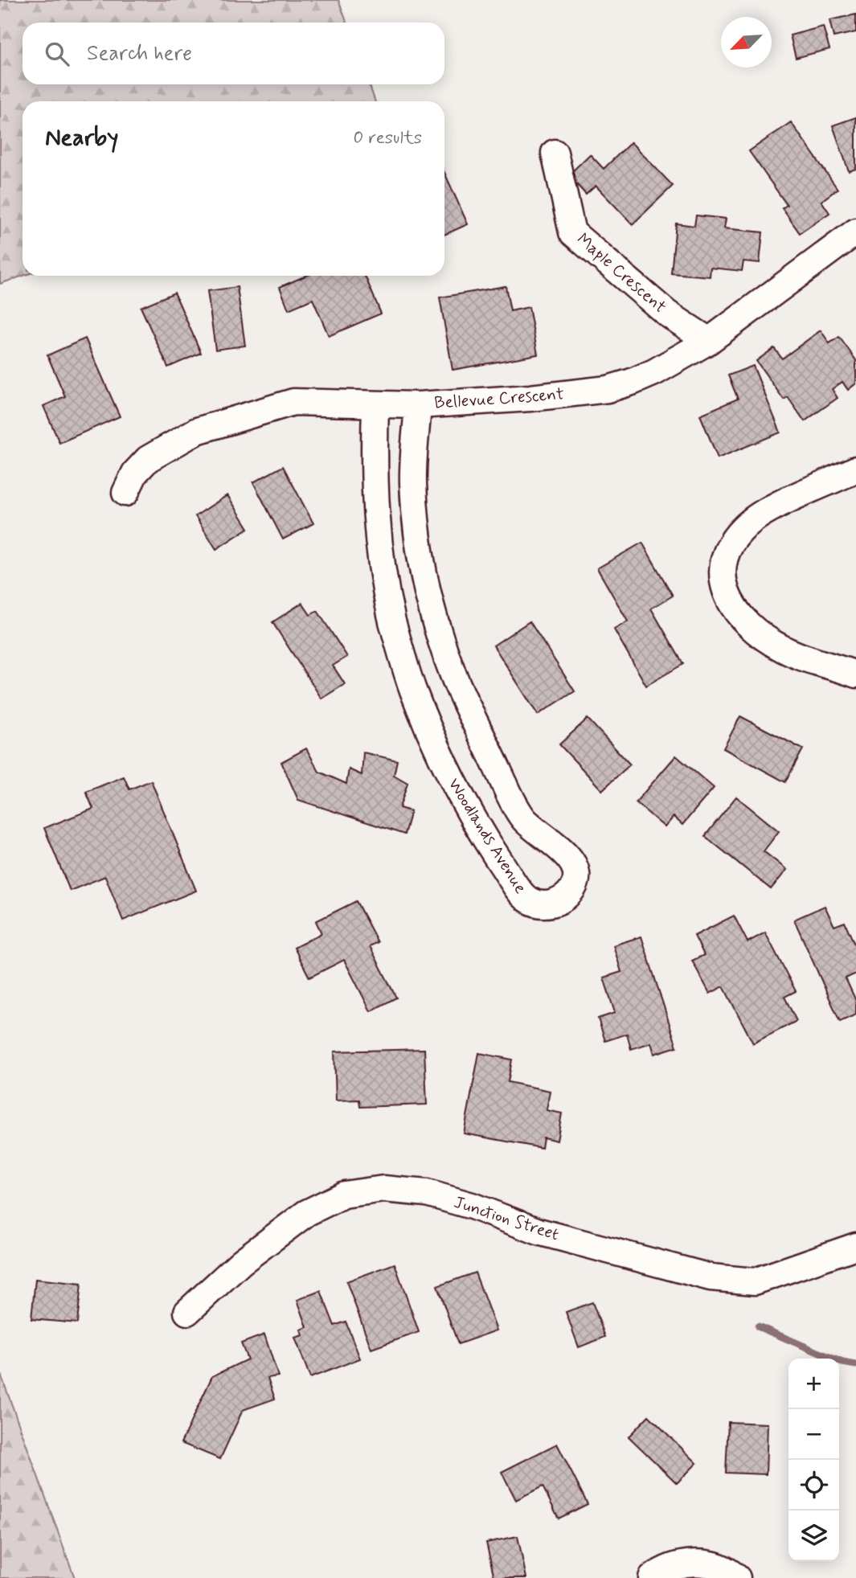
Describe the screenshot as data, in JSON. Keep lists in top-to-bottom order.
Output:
{
  "streets": {
    "street": [
      "Maple Crescent",
      "Bellevue Crescent",
      "Woodlands Avenue",
      "Junction Street"
    ]
  },
  "crossings": [
    ["Maple Crescent", "Bellevue Crescent"],
    ["Bellevue Crescent", "Woodlands Avenue"]
  ],
  "north": "bottom left",
  "page": {
    "search": "Search here",
    "heading": ["Nearby", "0 results"],
    "map_buttons": ["+", "−"]
  }
}
